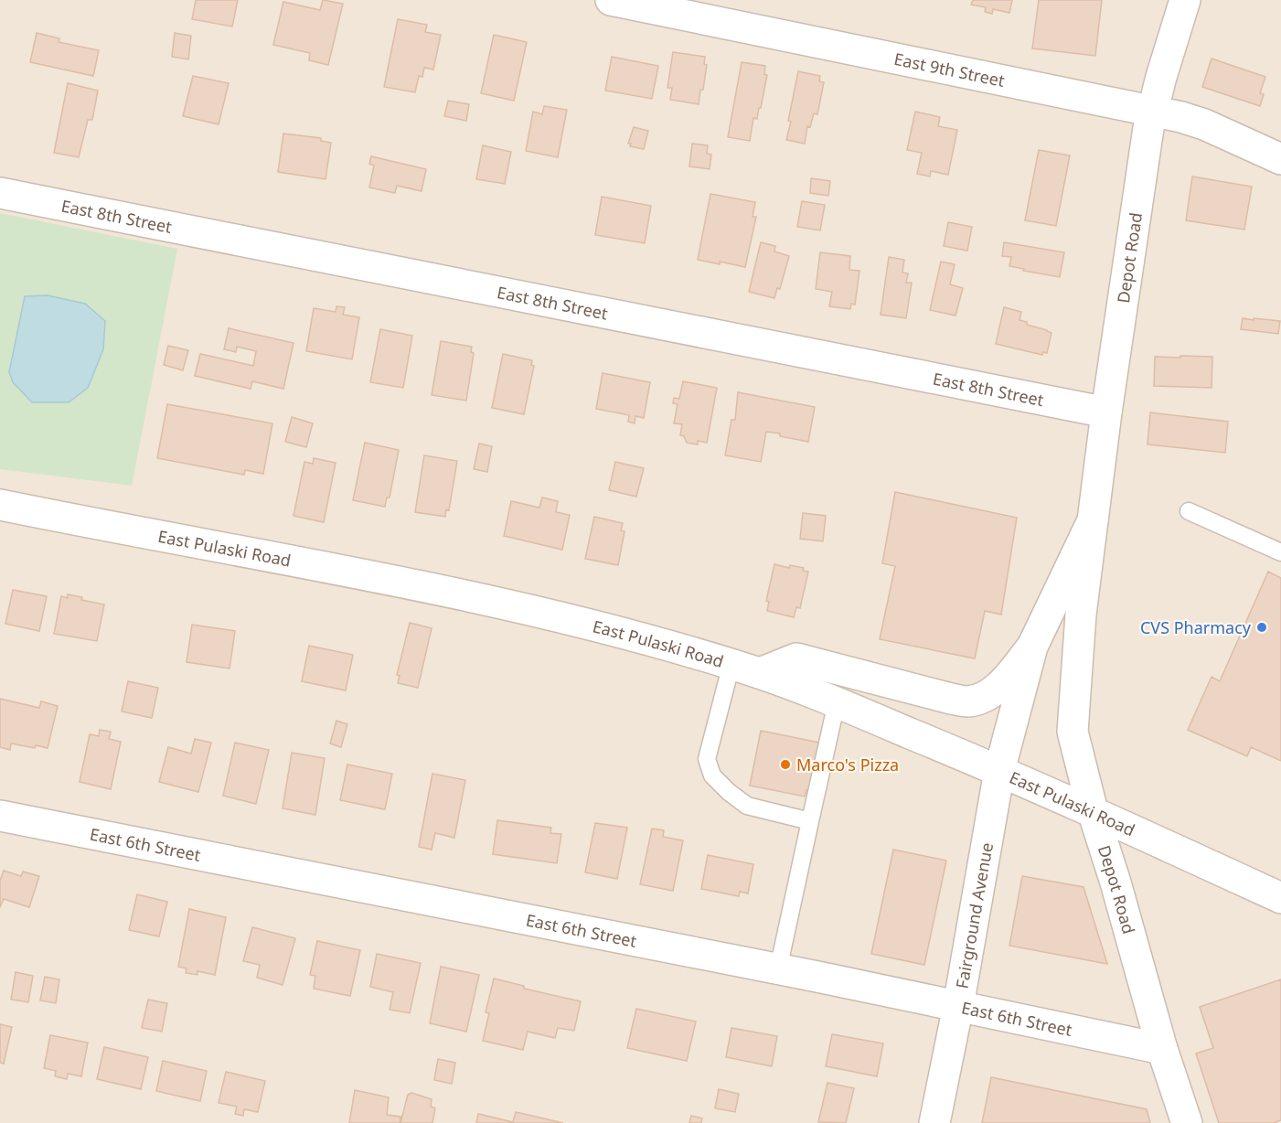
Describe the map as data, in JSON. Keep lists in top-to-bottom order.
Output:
{
  "streets": {
    "street": [
      "East 9th Street",
      "East 8th Street",
      "Depot Road",
      "East Pulaski Road",
      "East 6th Street",
      "Fairground Avenue"
    ]
  },
  "crossings": [
    ["East 9th Street", "Depot Road"],
    ["East 8th Street", "Depot Road"],
    ["Depot Road", "East Pulaski Road"],
    ["Depot Road", "East 6th Street"],
    ["Depot Road", "Fairground Avenue"],
    ["East Pulaski Road", "Fairground Avenue"],
    ["East 6th Street", "Fairground Avenue"]
  ],
  "places": ["CVS Pharmacy", "Marco's Pizza"]
}
